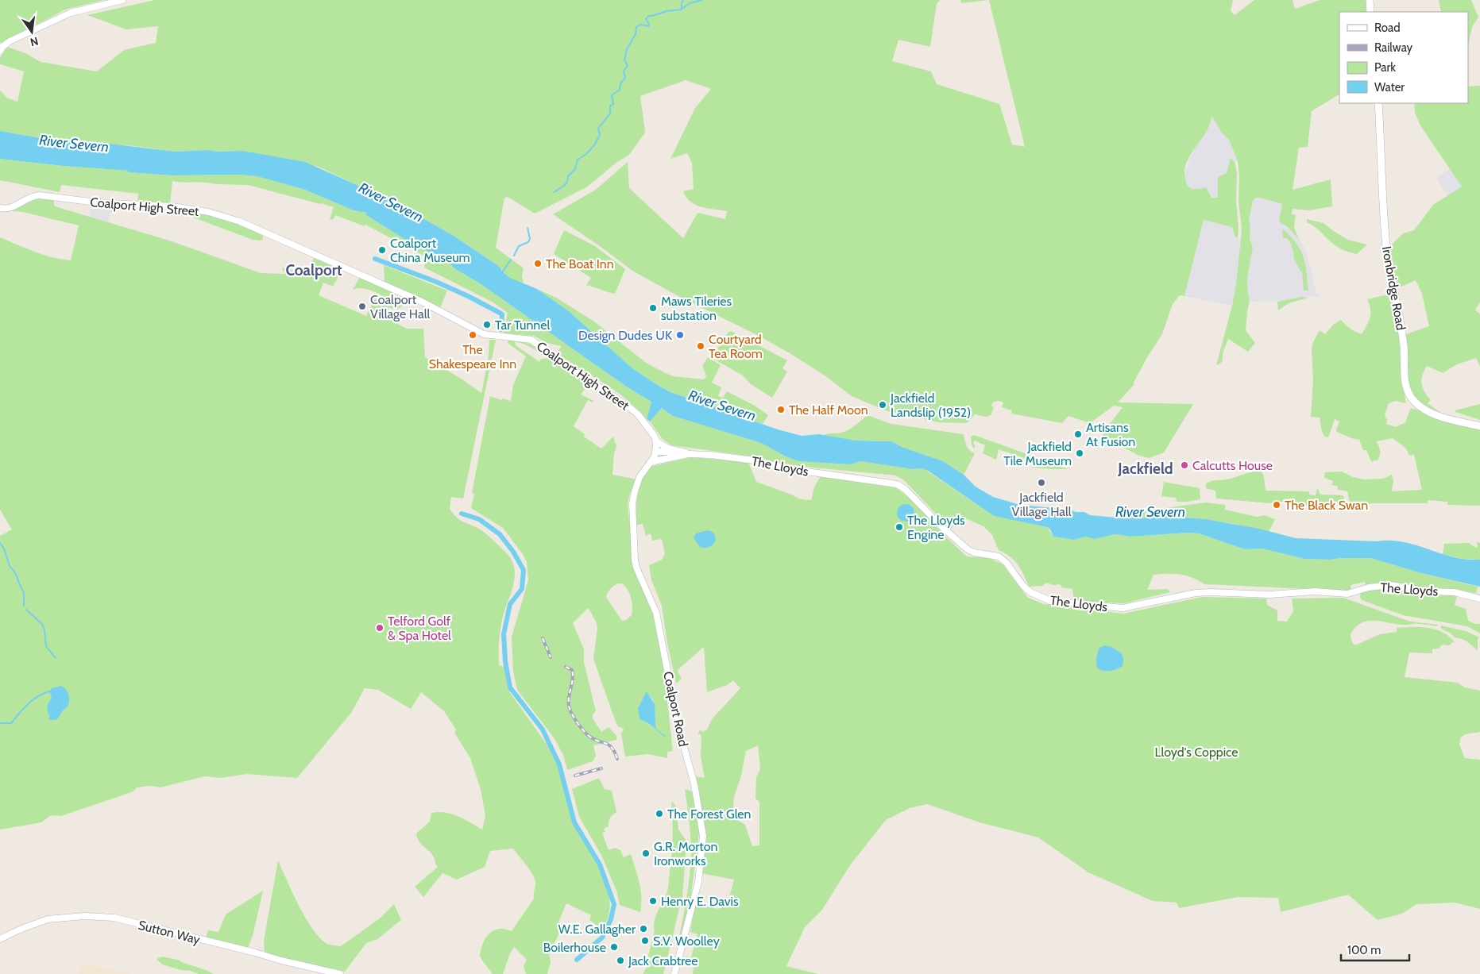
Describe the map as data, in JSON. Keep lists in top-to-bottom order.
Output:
{
  "streets": {
    "main road": ["Ironbridge Road"],
    "street": [
      "Coalport High Street",
      "The Lloyds",
      "Coalport Road",
      "Sutton Way"
    ]
  },
  "crossings": [
    ["The Lloyds", "Coalport Road"]
  ],
  "districts": ["Coalport", "Jackfield"],
  "water": ["River Severn"],
  "parks": ["Lloyd's Coppice"],
  "places": [
    "Coalport China Museum",
    "The Boat Inn",
    "Coalport Village Hall",
    "Maws Tileries substation",
    "Tar Tunnel",
    "The Shakespeare Inn",
    "Design Dudes UK",
    "Courtyard Tea Room",
    "Jackfield Landslip (1952)",
    "The Half Moon",
    "Artisans At Fusion",
    "Jackfield Tile Museum",
    "Calcutts House",
    "Jackfield Village Hall",
    "The Black Swan",
    "The Lloyds Engine",
    "Telford Golf & Spa Hotel",
    "The Forest Glen",
    "G.R. Morton Ironworks",
    "Henry E. Davis",
    "W.E. Gallagher",
    "S.V. Woolley",
    "Boilerhouse",
    "Jack Crabtree"
  ],
  "legend": [
    "Road",
    "Railway",
    "Park",
    "Water"
  ],
  "scale_bar": "100 m",
  "north": "bottom"
}
